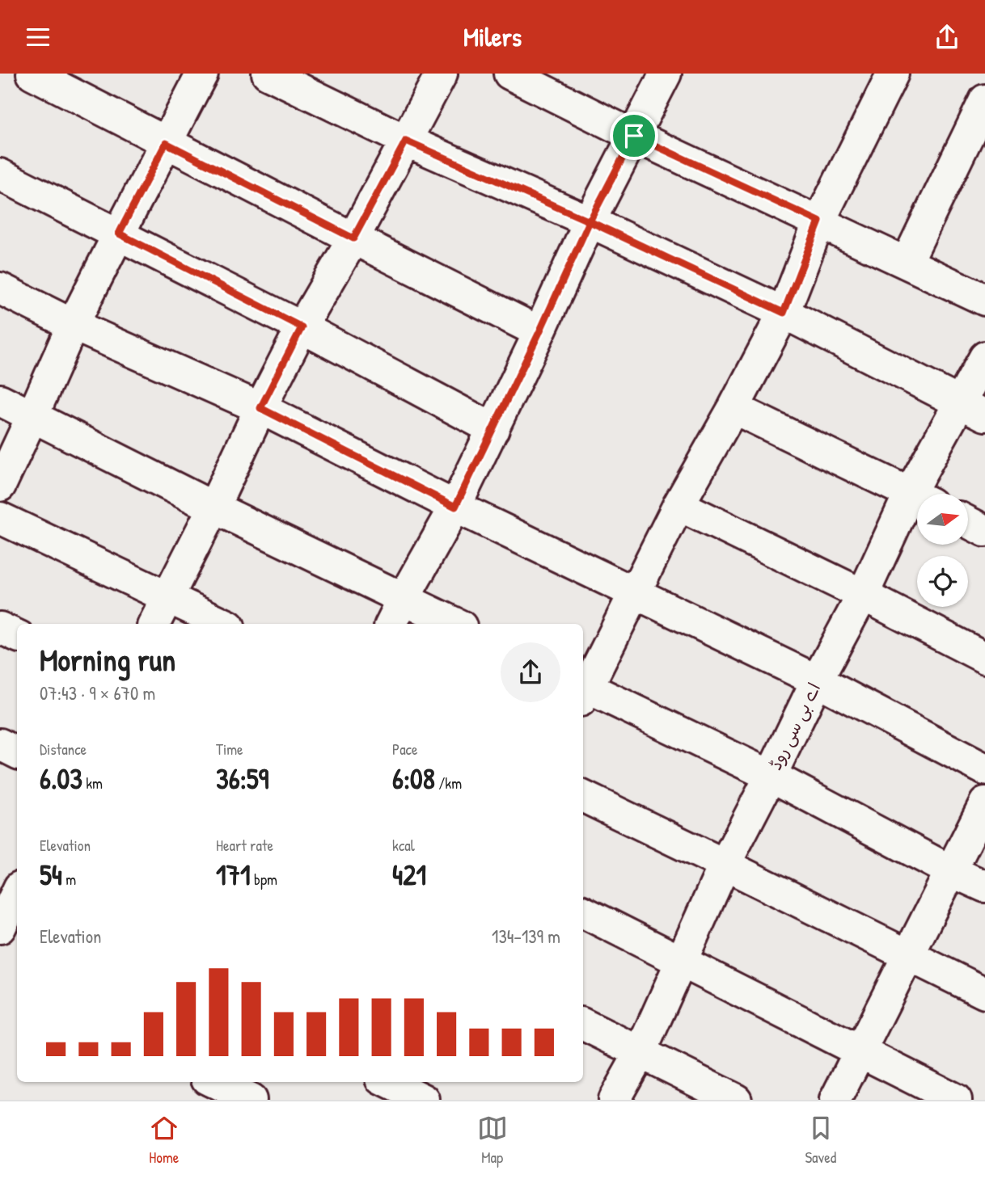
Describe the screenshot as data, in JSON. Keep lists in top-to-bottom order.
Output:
{
  "streets": {
    "street": ["اے بی سی روڈ"]
  },
  "north": "right",
  "page": {
    "header": "Milers",
    "heading": ["Morning run", "07:43 · 9 × 670 m"],
    "stats": [
      ["Distance", "6.03 km"],
      ["Time", "36:59"],
      ["Pace", "6:08 /km"],
      ["Elevation", "54 m"],
      ["Heart rate", "171 bpm"],
      ["kcal", "421"]
    ],
    "chart": ["Elevation", "134–139 m"],
    "tabs": ["Home", "Map", "Saved"]
  }
}
